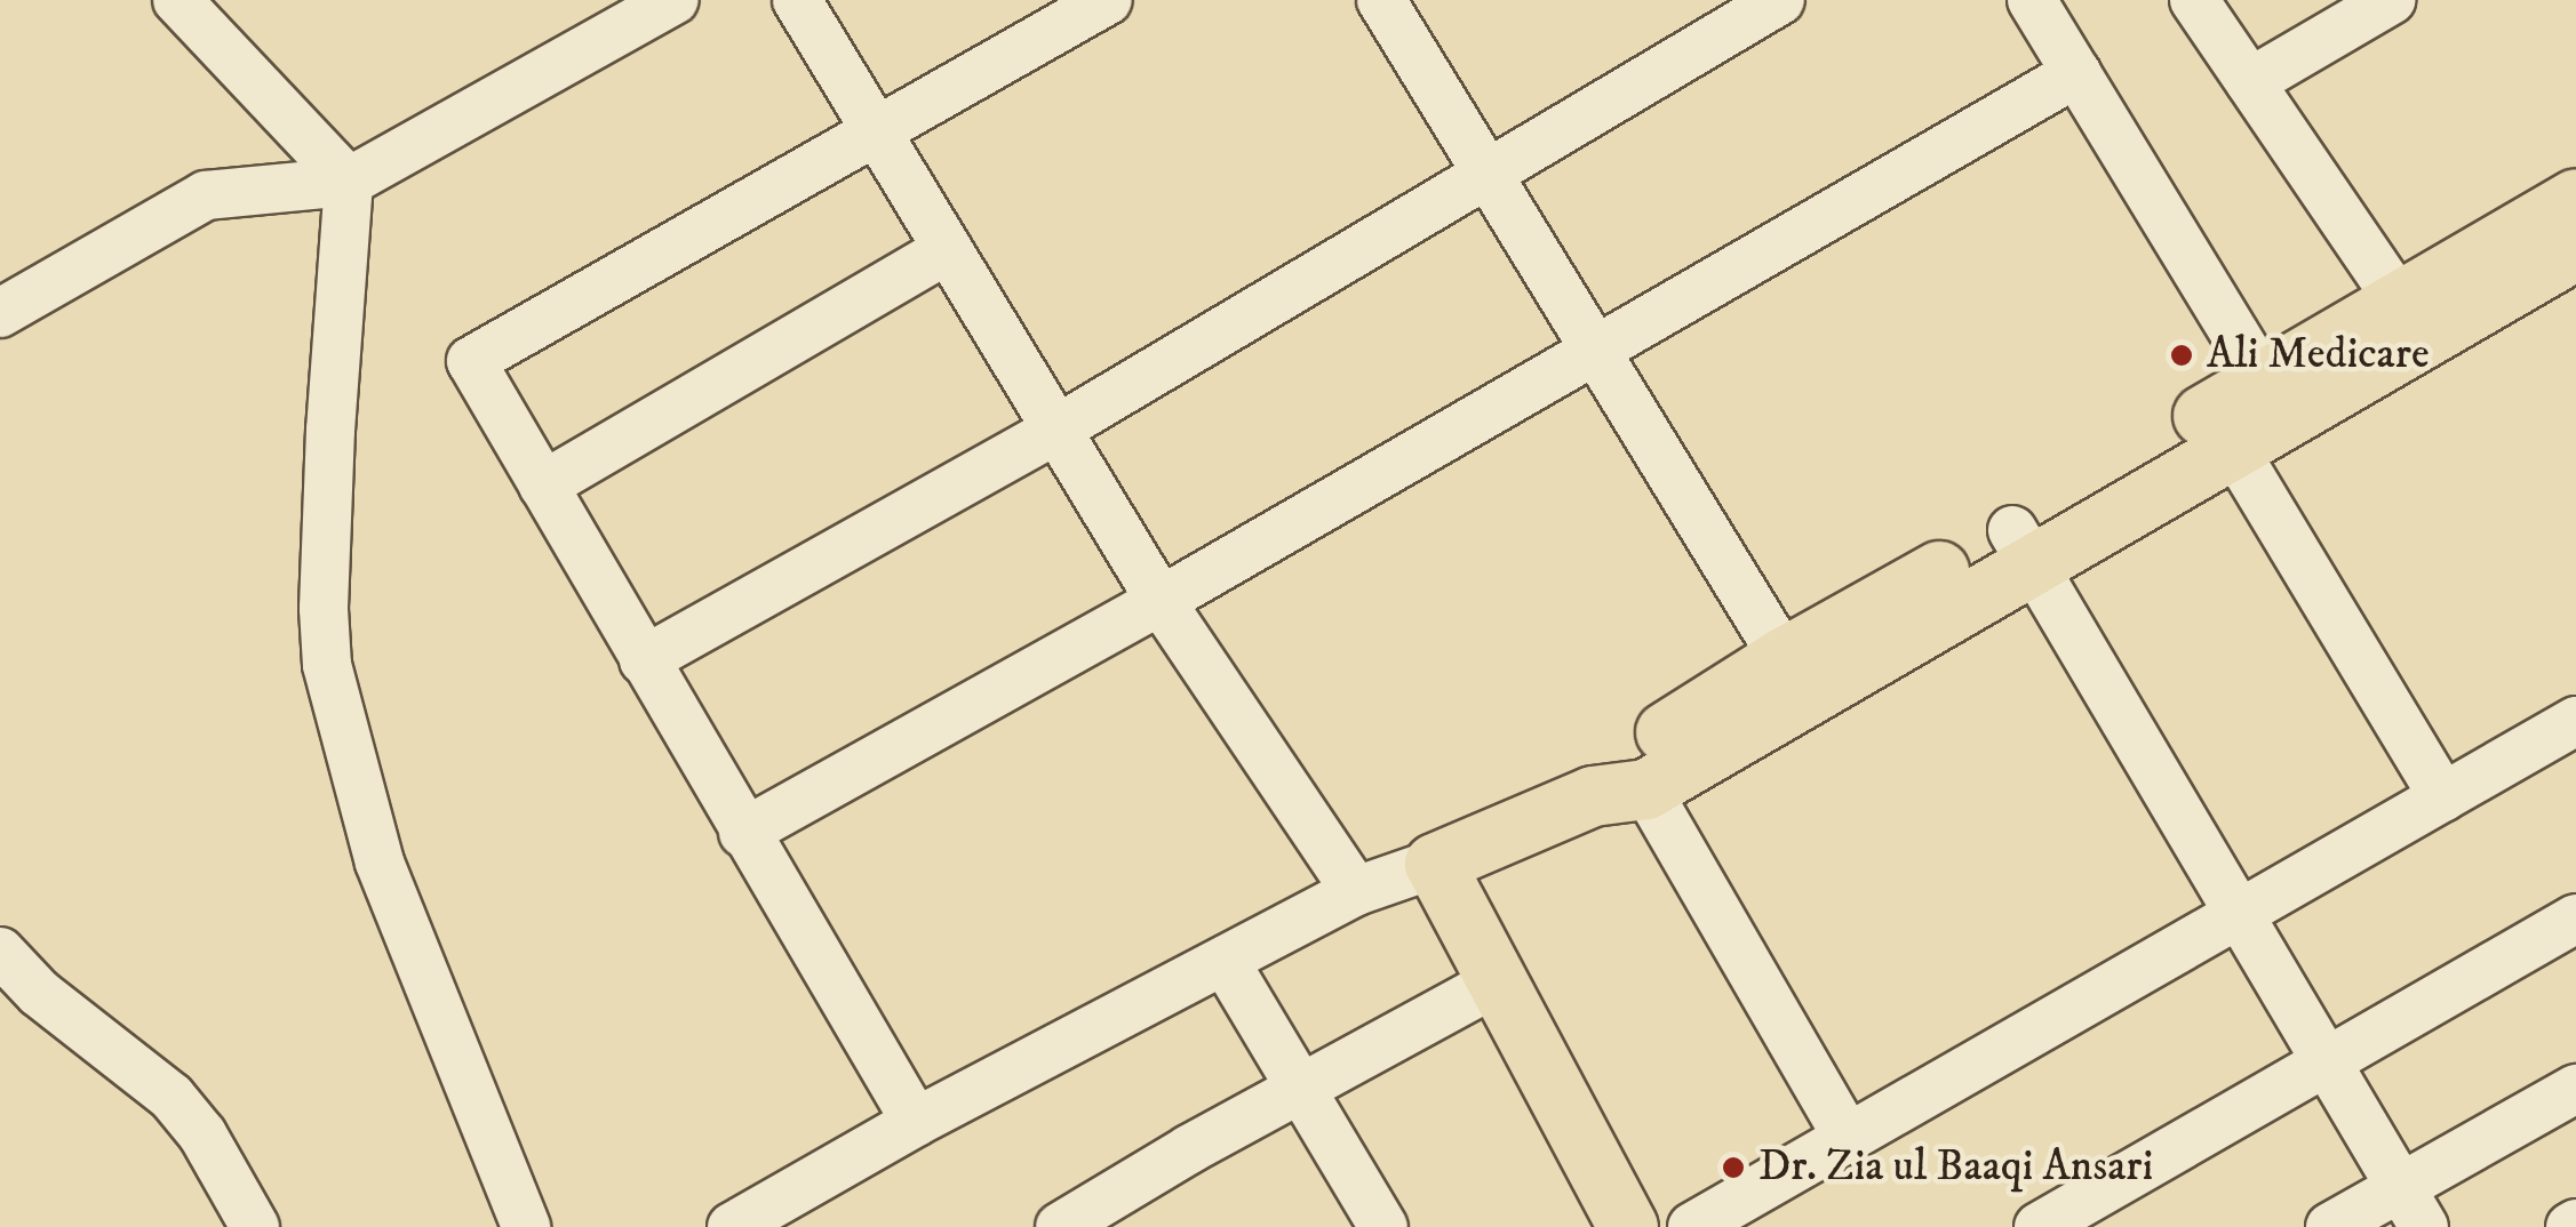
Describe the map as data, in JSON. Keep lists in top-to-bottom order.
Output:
{
  "places": ["Ali Medicare", "Dr. Zia ul Baaqi Ansari"]
}
